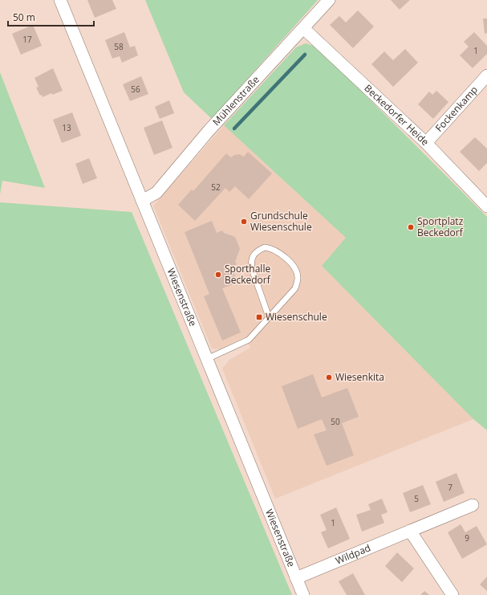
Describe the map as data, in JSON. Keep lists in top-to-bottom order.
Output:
{
  "streets": {
    "street": [
      "Mühlenstraße",
      "Fockenkamp",
      "Beckedorfer Heide",
      "Wiesenstraße",
      "Wildpad"
    ]
  },
  "crossings": [
    ["Mühlenstraße", "Beckedorfer Heide"],
    ["Mühlenstraße", "Wiesenstraße"],
    ["Fockenkamp", "Beckedorfer Heide"],
    ["Wiesenstraße", "Wildpad"]
  ],
  "places": {
    "other": [
      "Grundschule Wiesenschule",
      "Sportplatz Beckedorf",
      "Sporthalle Beckedorf",
      "Wiesenkita"
    ],
    "transit": ["Wiesenschule"]
  },
  "house_numbers": [
    "17",
    "58",
    "1",
    "56",
    "13",
    "52",
    "50",
    "7",
    "5",
    "1",
    "9"
  ],
  "scale_bar": "50 m"
}
